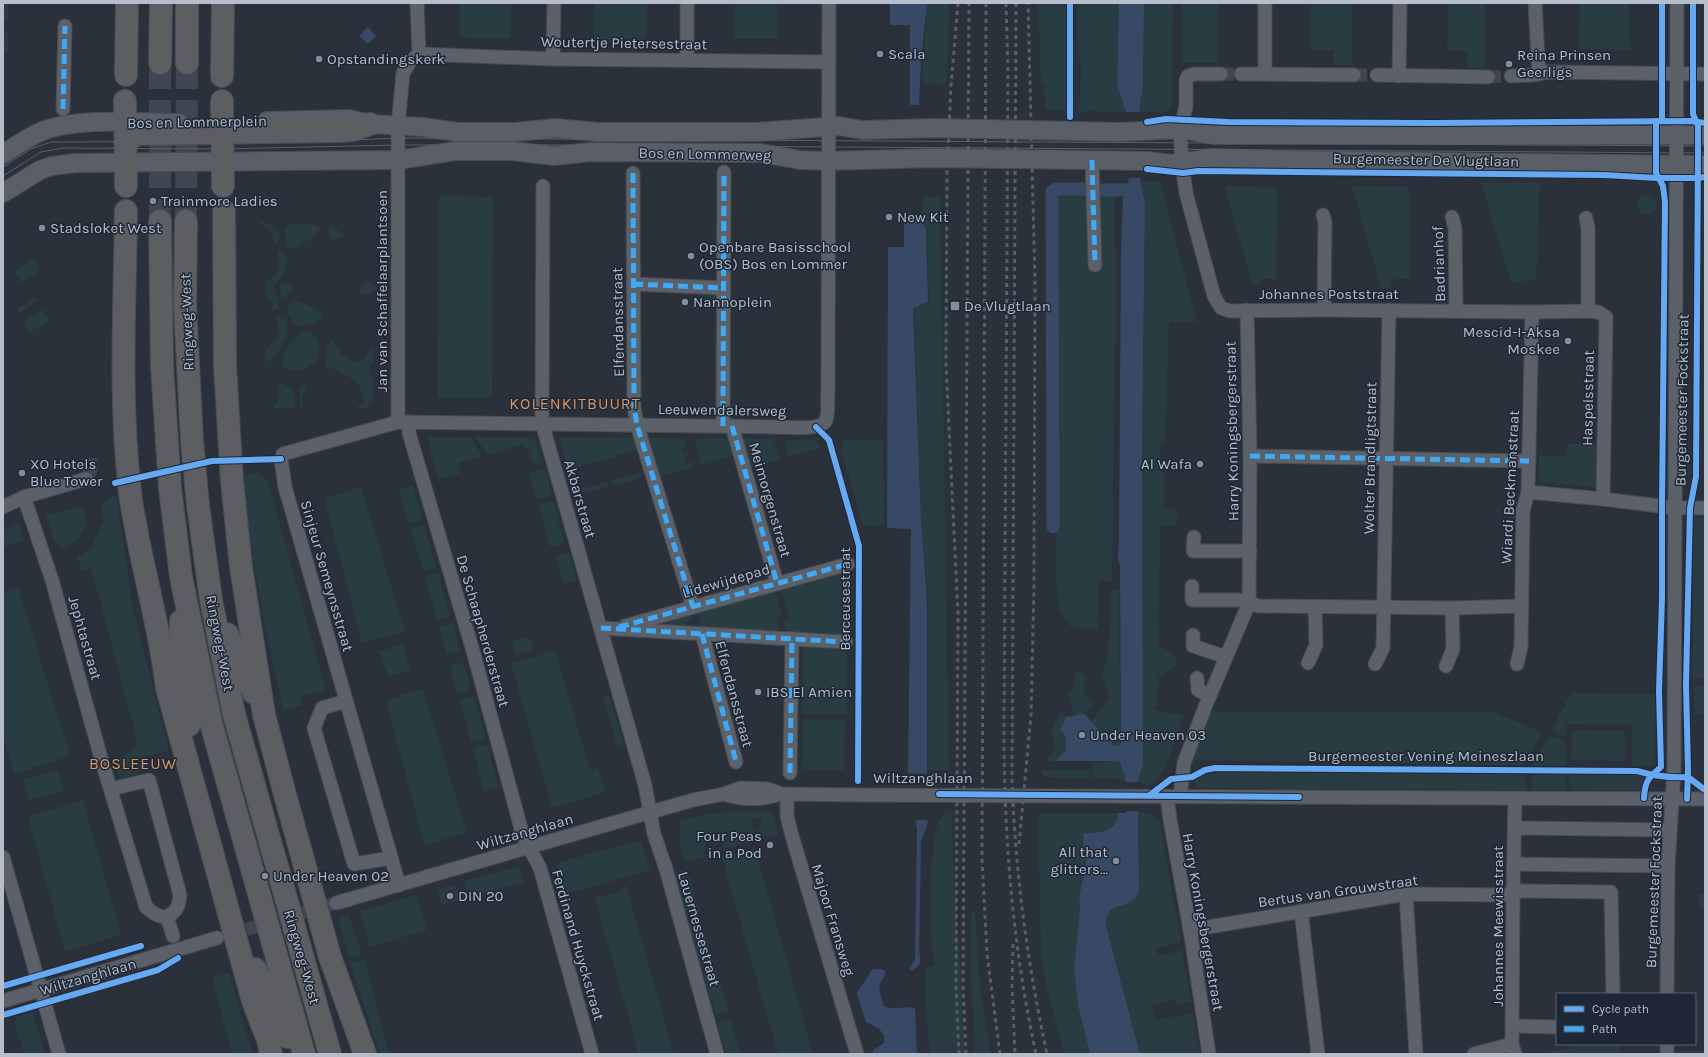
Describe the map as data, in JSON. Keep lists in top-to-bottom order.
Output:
{
  "streets": {
    "highway": ["Ringweg-West"],
    "main road": ["Bos en Lommerplein", "Bos en Lommerweg", "Burgemeester De Vlugtlaan"],
    "street": [
      "Woutertje Pietersestraat",
      "Badrianhof",
      "Jan van Schaffelaarplantsoen",
      "Johannes Poststraat",
      "Elfendansstraat",
      "Haspelsstraat",
      "Burgemeester Fockstraat",
      "Leeuwendalersweg",
      "Harry Koningsbergerstraat",
      "Wolter Brandligtstraat",
      "Wiardi Beckmanstraat",
      "Akbarstraat",
      "Meimorgenstraat",
      "Sinjeur Semeynsstraat",
      "Lidewijdepad",
      "De Schaapherderstraat",
      "Jephtastraat",
      "Wiltzanghlaan",
      "Bertus van Grouwstraat",
      "Majoor Fransweg",
      "Johannes Meewisstraat",
      "Lauernessestraat",
      "Ferdinand Huyckstraat"
    ],
    "cycle path": ["Berceusestraat", "Burgemeester Vening Meineszlaan"]
  },
  "crossings": [
    ["Woutertje Pietersestraat", "Jan van Schaffelaarplantsoen"],
    ["Bos en Lommerplein", "Bos en Lommerweg"],
    ["Bos en Lommerplein", "Jan van Schaffelaarplantsoen"],
    ["Bos en Lommerweg", "Burgemeester De Vlugtlaan"],
    ["Bos en Lommerweg", "Jan van Schaffelaarplantsoen"],
    ["Bos en Lommerweg", "Leeuwendalersweg"],
    ["Burgemeester De Vlugtlaan", "Johannes Poststraat"],
    ["Burgemeester De Vlugtlaan", "Burgemeester Fockstraat"],
    ["Badrianhof", "Johannes Poststraat"],
    ["Jan van Schaffelaarplantsoen", "Leeuwendalersweg"],
    ["Jan van Schaffelaarplantsoen", "De Schaapherderstraat"],
    ["Johannes Poststraat", "Haspelsstraat"],
    ["Johannes Poststraat", "Harry Koningsbergerstraat"],
    ["Johannes Poststraat", "Wolter Brandligtstraat"],
    ["Johannes Poststraat", "Wiardi Beckmanstraat"],
    ["Elfendansstraat", "Leeuwendalersweg"],
    ["Elfendansstraat", "Lidewijdepad"],
    ["Leeuwendalersweg", "Akbarstraat"],
    ["Leeuwendalersweg", "Meimorgenstraat"],
    ["Leeuwendalersweg", "Sinjeur Semeynsstraat"],
    ["Leeuwendalersweg", "De Schaapherderstraat"],
    ["Harry Koningsbergerstraat", "Wiltzanghlaan"],
    ["Harry Koningsbergerstraat", "Bertus van Grouwstraat"],
    ["Akbarstraat", "Lidewijdepad"],
    ["Akbarstraat", "Wiltzanghlaan"],
    ["Akbarstraat", "Lauernessestraat"],
    ["Meimorgenstraat", "Lidewijdepad"],
    ["Sinjeur Semeynsstraat", "Wiltzanghlaan"],
    ["De Schaapherderstraat", "Wiltzanghlaan"],
    ["De Schaapherderstraat", "Ferdinand Huyckstraat"],
    ["Wiltzanghlaan", "Majoor Fransweg"],
    ["Wiltzanghlaan", "Lauernessestraat"],
    ["Wiltzanghlaan", "Ferdinand Huyckstraat"],
    ["Bertus van Grouwstraat", "Johannes Meewisstraat"]
  ],
  "districts": ["KOLENKITBUURT", "BOSLEEUW"],
  "places": {
    "other": [
      "Scala",
      "Opstandingskerk",
      "Reina Prinsen Geerligs",
      "Trainmore Ladies",
      "New Kit",
      "Stadsloket West",
      "Openbare Basisschool (OBS) Bos en Lommer",
      "Nannoplein",
      "Mescid-I-Aksa Moskee",
      "Al Wafa",
      "XO Hotels Blue Tower",
      "IBS El Amien",
      "Under Heaven 03",
      "Four Peas in a Pod",
      "All that glitters...",
      "Under Heaven 02",
      "DIN 20"
    ],
    "transit": ["De Vlugtlaan"]
  },
  "legend": ["Cycle path", "Path"]
}
